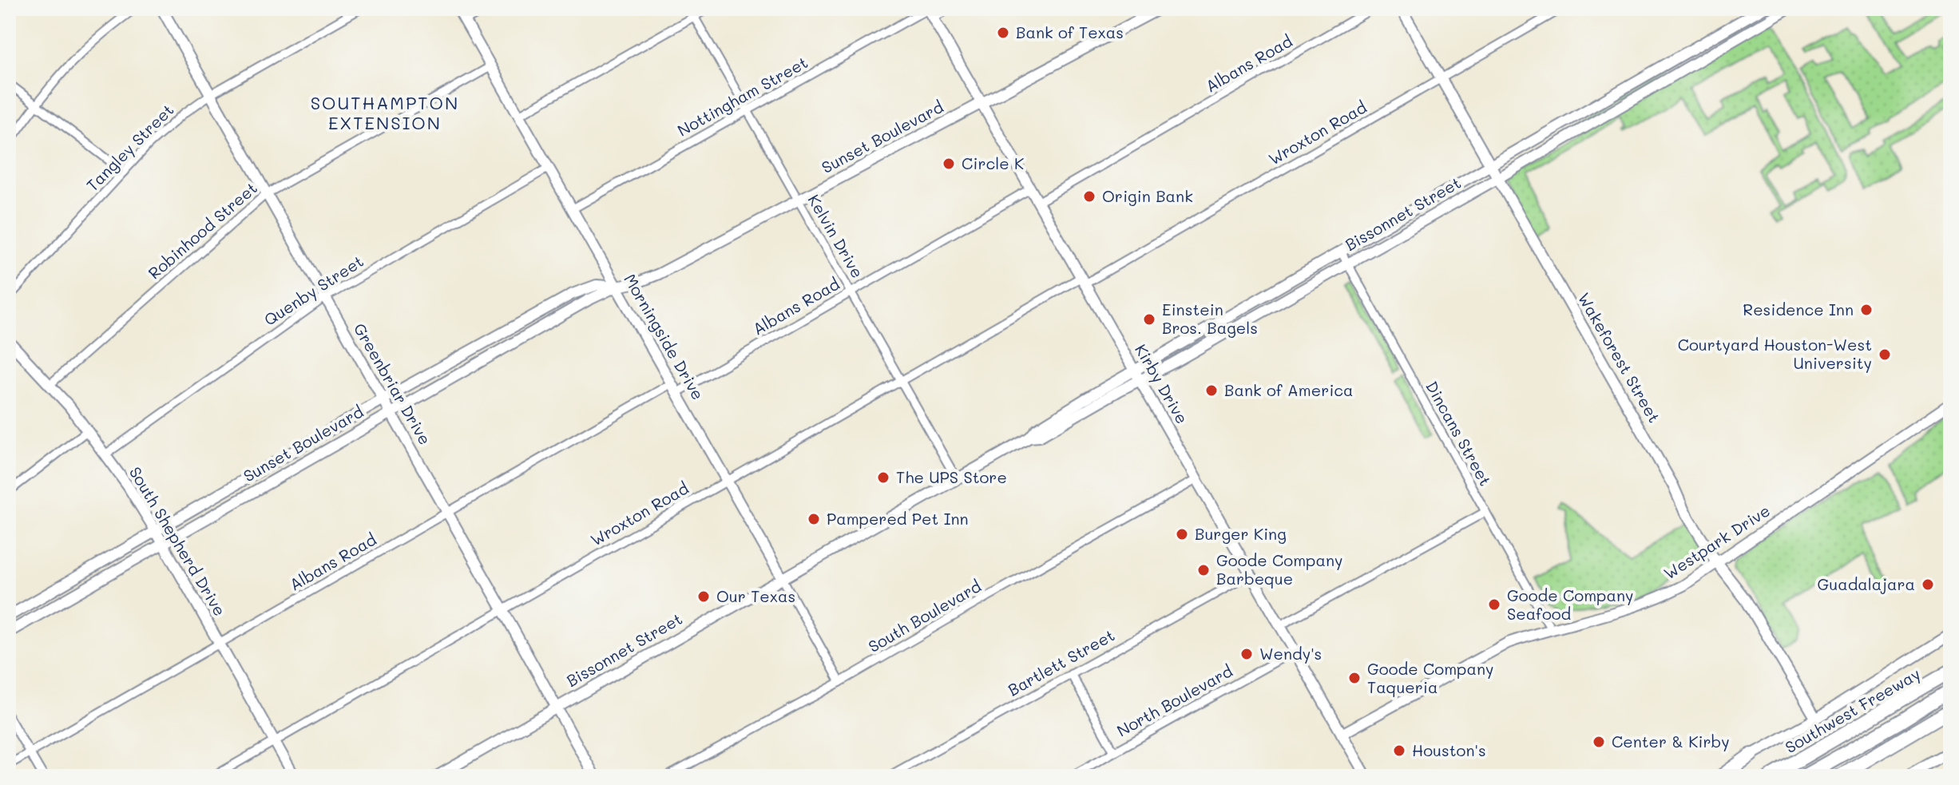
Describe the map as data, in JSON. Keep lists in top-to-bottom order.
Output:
{
  "streets": {
    "highway": ["Southwest Freeway"],
    "main road": [
      "Sunset Boulevard",
      "Bissonnet Street",
      "Morningside Drive",
      "Wakeforest Street",
      "Greenbriar Drive",
      "Kirby Drive",
      "South Shepherd Drive",
      "Westpark Drive"
    ],
    "street": [
      "Albans Road",
      "Nottingham Street",
      "Wroxton Road",
      "Tangley Street",
      "Robinhood Street",
      "Kelvin Drive",
      "Quenby Street",
      "Dincans Street",
      "South Boulevard",
      "Bartlett Street",
      "North Boulevard"
    ]
  },
  "crossings": [
    ["Albans Road", "Kelvin Drive"],
    ["Albans Road", "Morningside Drive"],
    ["Albans Road", "Greenbriar Drive"],
    ["Albans Road", "Kirby Drive"],
    ["Albans Road", "South Shepherd Drive"],
    ["Nottingham Street", "Kelvin Drive"],
    ["Nottingham Street", "Morningside Drive"],
    ["Nottingham Street", "Kirby Drive"],
    ["Wroxton Road", "Kelvin Drive"],
    ["Wroxton Road", "Morningside Drive"],
    ["Wroxton Road", "Wakeforest Street"],
    ["Wroxton Road", "Greenbriar Drive"],
    ["Wroxton Road", "Kirby Drive"],
    ["Wroxton Road", "South Shepherd Drive"],
    ["Sunset Boulevard", "Kelvin Drive"],
    ["Sunset Boulevard", "Morningside Drive"],
    ["Sunset Boulevard", "Greenbriar Drive"],
    ["Sunset Boulevard", "Kirby Drive"],
    ["Sunset Boulevard", "South Shepherd Drive"],
    ["Tangley Street", "Greenbriar Drive"],
    ["Bissonnet Street", "Kelvin Drive"],
    ["Bissonnet Street", "Morningside Drive"],
    ["Bissonnet Street", "Wakeforest Street"],
    ["Bissonnet Street", "Greenbriar Drive"],
    ["Bissonnet Street", "Kirby Drive"],
    ["Bissonnet Street", "Dincans Street"],
    ["Robinhood Street", "Morningside Drive"],
    ["Robinhood Street", "Greenbriar Drive"],
    ["Robinhood Street", "South Shepherd Drive"],
    ["Quenby Street", "Morningside Drive"],
    ["Quenby Street", "Greenbriar Drive"],
    ["Quenby Street", "South Shepherd Drive"],
    ["Morningside Drive", "South Boulevard"],
    ["Wakeforest Street", "Westpark Drive"],
    ["Kirby Drive", "Westpark Drive"],
    ["Kirby Drive", "South Boulevard"],
    ["Kirby Drive", "Bartlett Street"],
    ["Kirby Drive", "North Boulevard"],
    ["Dincans Street", "Westpark Drive"]
  ],
  "districts": ["SOUTHAMPTON EXTENSION"],
  "places": [
    "Bank of Texas",
    "Circle K",
    "Origin Bank",
    "Residence Inn",
    "Einstein Bros. Bagels",
    "Courtyard Houston-West University",
    "Bank of America",
    "The UPS Store",
    "Pampered Pet Inn",
    "Burger King",
    "Goode Company Barbeque",
    "Guadalajara",
    "Our Texas",
    "Goode Company Seafood",
    "Wendy's",
    "Goode Company Taqueria",
    "Center & Kirby",
    "Houston's"
  ]
}
